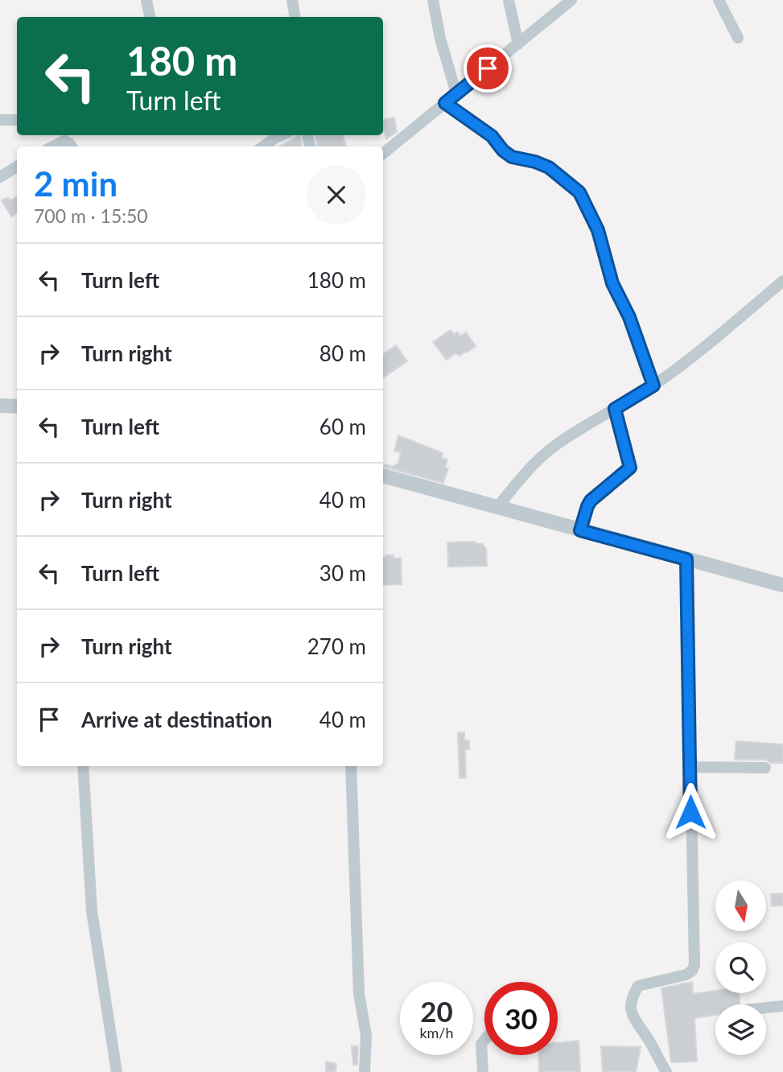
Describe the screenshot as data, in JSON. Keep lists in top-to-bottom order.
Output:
{
  "north": "bottom",
  "page": {
    "turn": ["180 m", "Turn left"],
    "heading": ["2 min", "700 m · 15:50"],
    "list": [
      {
        "name": "Turn left",
        "value": "180 m"
      },
      {
        "name": "Turn right",
        "value": "80 m"
      },
      {
        "name": "Turn left",
        "value": "60 m"
      },
      {
        "name": "Turn right",
        "value": "40 m"
      },
      {
        "name": "Turn left",
        "value": "30 m"
      },
      {
        "name": "Turn right",
        "value": "270 m"
      },
      {
        "name": "Arrive at destination",
        "value": "40 m"
      }
    ],
    "speed": "20 km/h",
    "limit": "30"
  }
}
